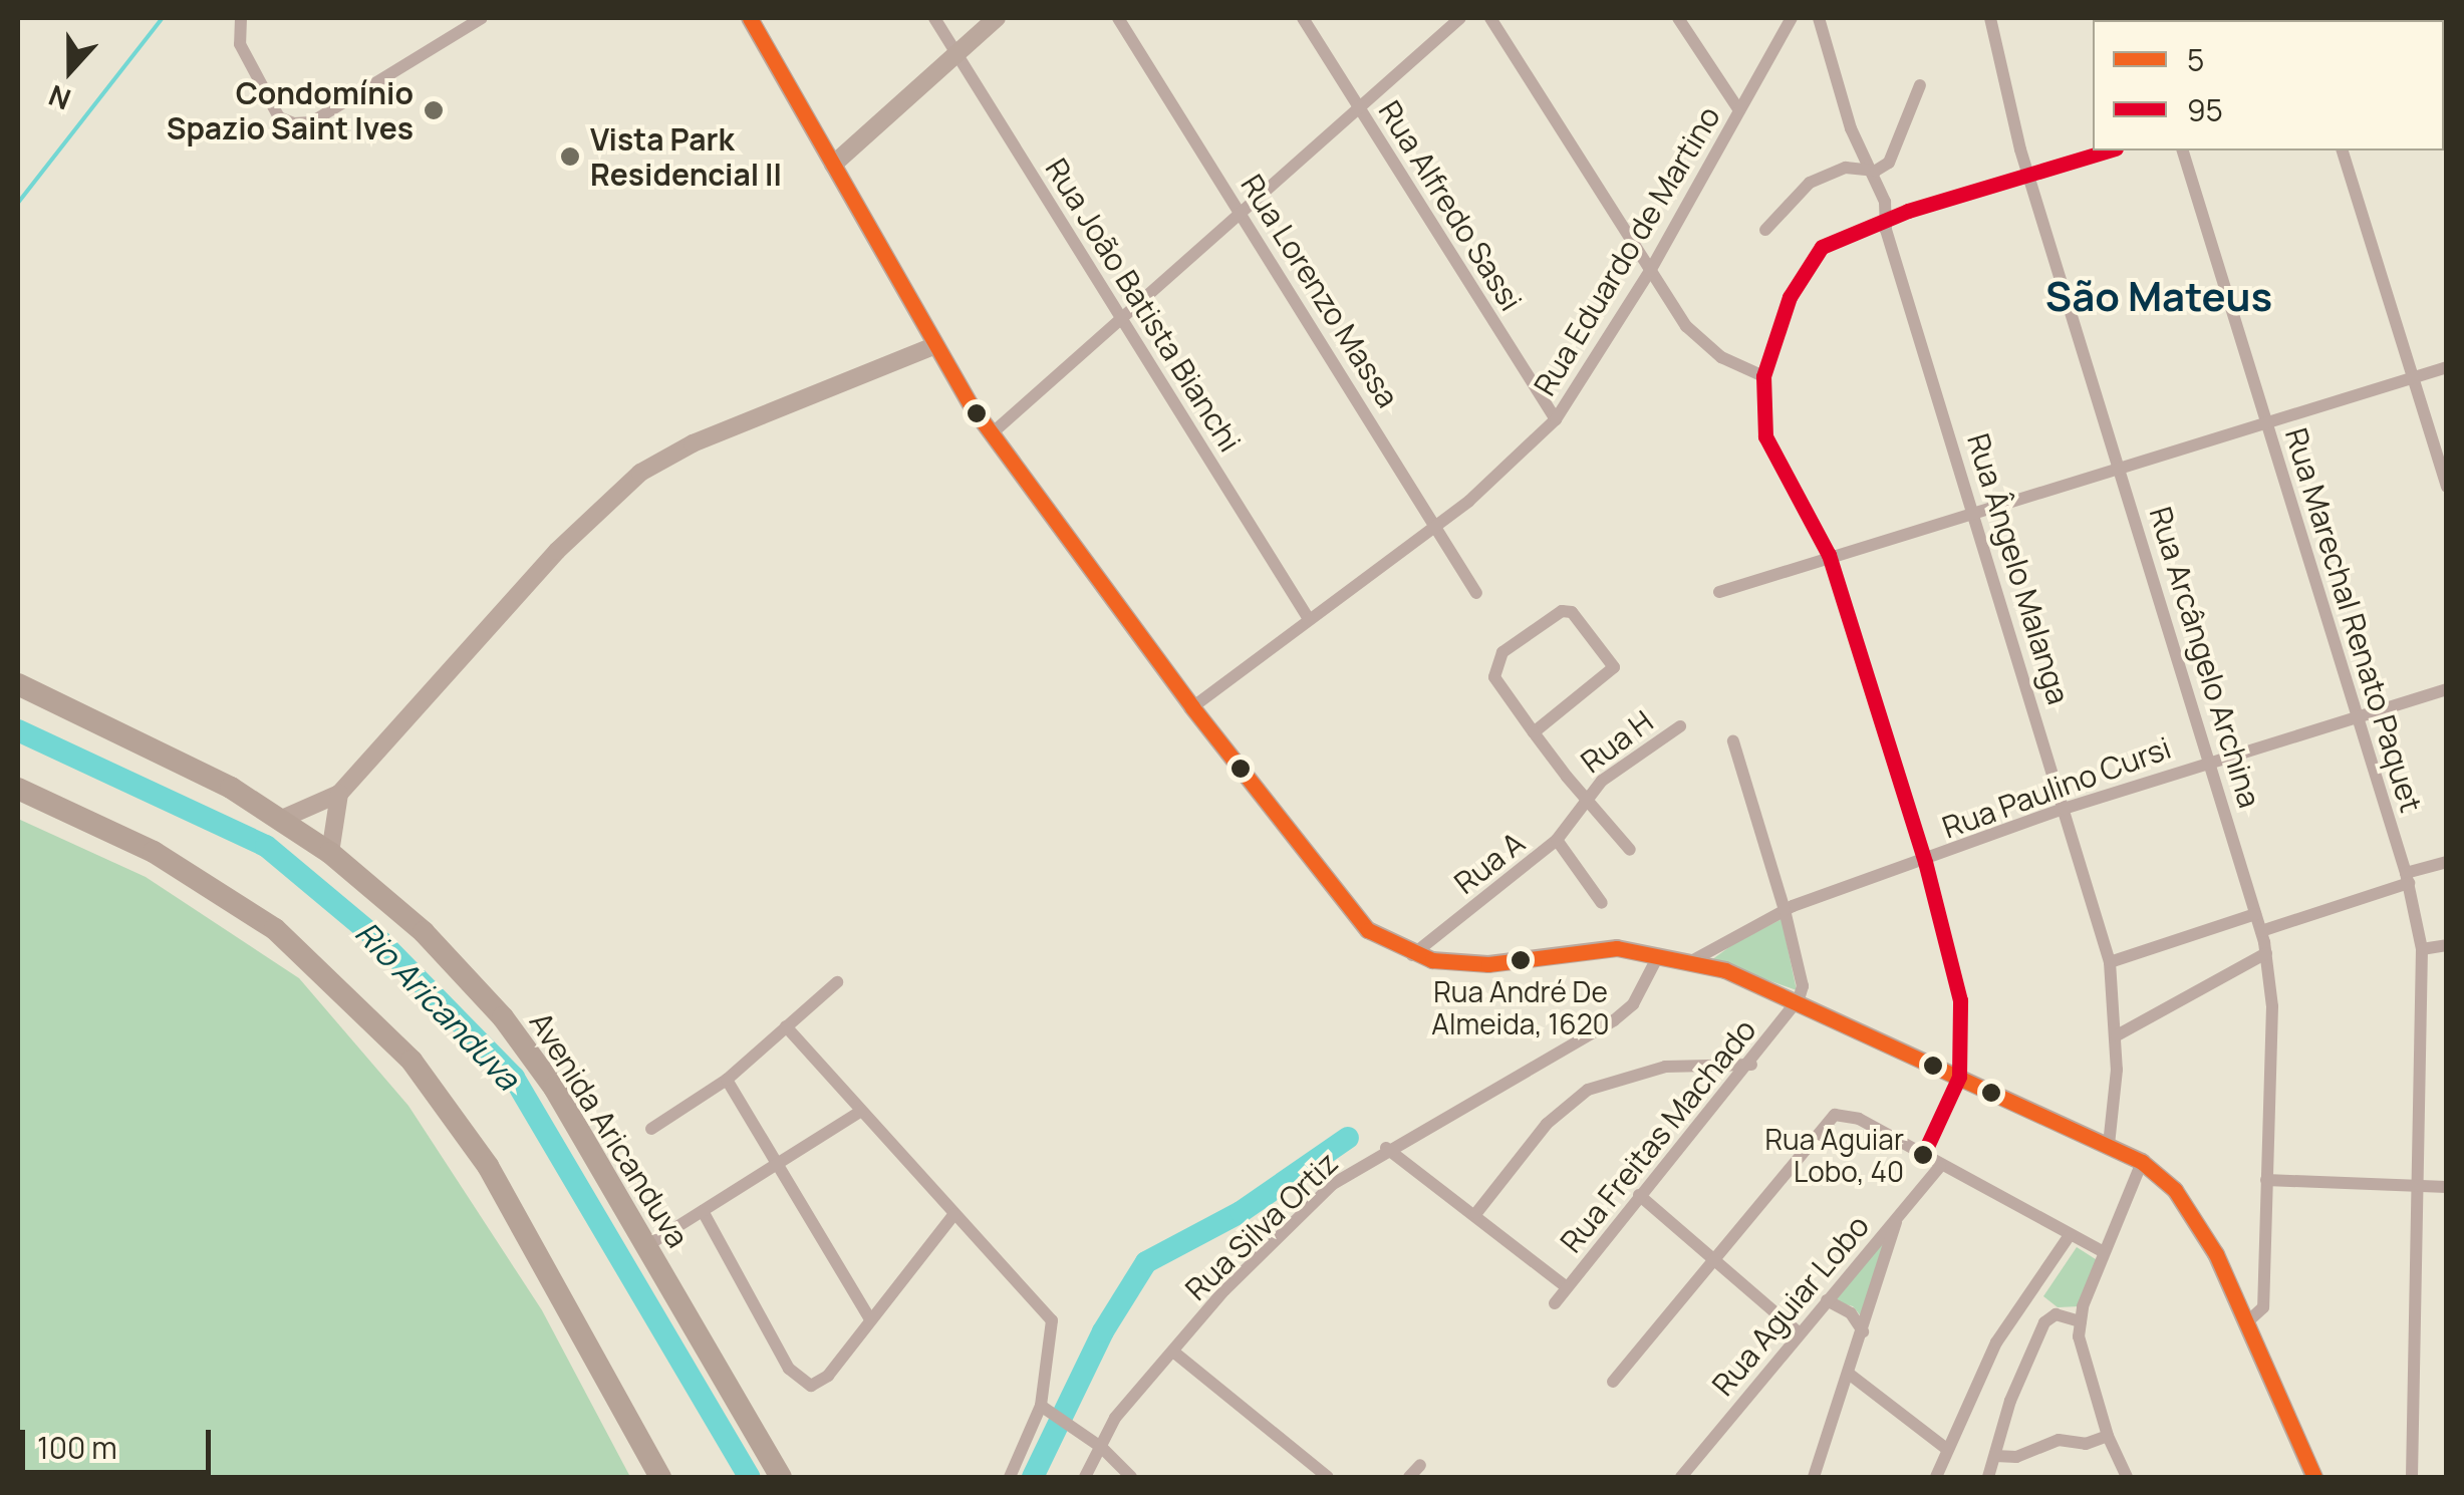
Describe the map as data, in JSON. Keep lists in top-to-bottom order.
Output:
{
  "streets": {
    "highway": ["Avenida Aricanduva"],
    "street": [
      "Rua Alfredo Sassi",
      "Rua Eduardo de Martino",
      "Rua Lorenzo Massa",
      "Rua João Batista Bianchi",
      "Rua Ângelo Malanga",
      "Rua Marechal Renato Paquet",
      "Rua Arcângelo Archina",
      "Rua H",
      "Rua Paulino Cursi",
      "Rua A",
      "Rua Freitas Machado",
      "Rua Silva Ortiz",
      "Rua Aguiar Lobo"
    ]
  },
  "crossings": [
    ["Rua Alfredo Sassi", "Rua Eduardo de Martino"],
    ["Rua Eduardo de Martino", "Rua Lorenzo Massa"],
    ["Rua Eduardo de Martino", "Rua João Batista Bianchi"],
    ["Rua Ângelo Malanga", "Rua Paulino Cursi"],
    ["Rua Marechal Renato Paquet", "Rua Paulino Cursi"],
    ["Rua Arcângelo Archina", "Rua Paulino Cursi"],
    ["Rua H", "Rua A"]
  ],
  "districts": ["São Mateus"],
  "water": ["Rio Aricanduva"],
  "places": [
    "Condomínio Spazio Saint Ives",
    "Vista Park Residencial II",
    "Rua André De Almeida, 1620",
    "Rua Aguiar Lobo, 40"
  ],
  "lines": ["transit line 5", "transit line 95"],
  "legend": ["5", "95"],
  "scale_bar": "100 m",
  "north": "bottom"
}
